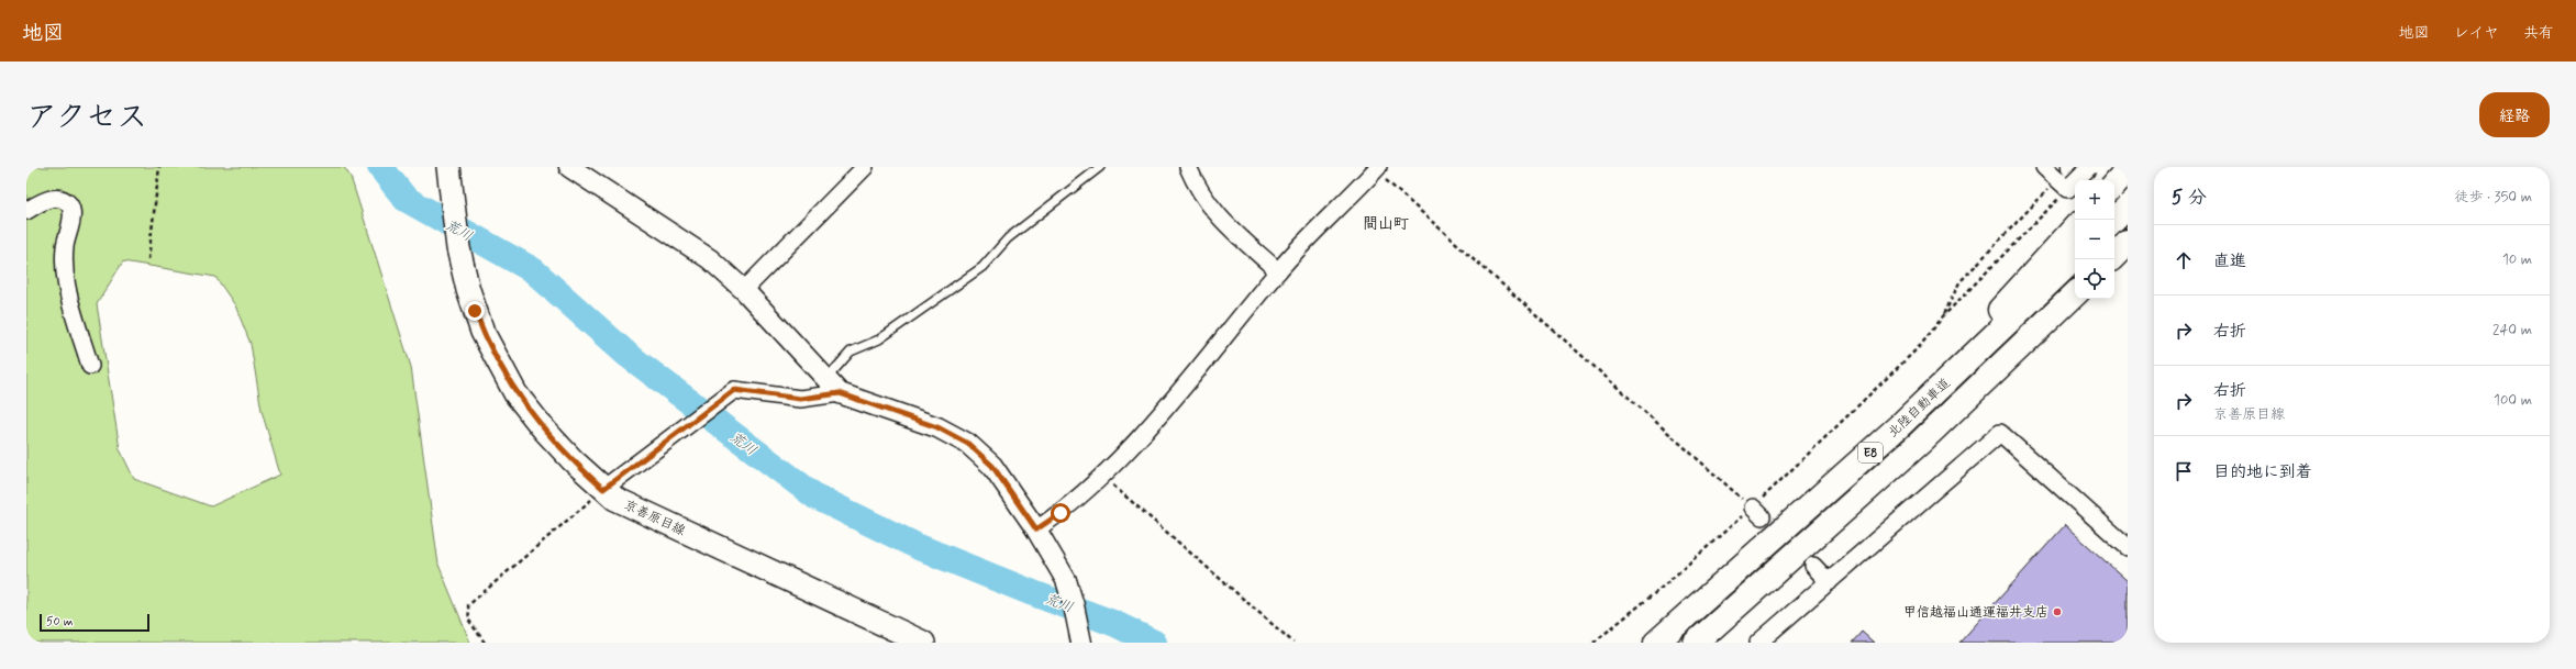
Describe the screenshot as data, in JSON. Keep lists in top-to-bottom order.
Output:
{
  "streets": {
    "highway": ["北陸自動車道", "E8"],
    "main road": ["京善原目線"]
  },
  "districts": ["間山町"],
  "water": ["荒川"],
  "places": ["甲信越福山通運福井支店"],
  "scale_bar": "50 m",
  "page": {
    "header": "地図",
    "nav": ["地図", "レイヤ", "共有"],
    "title": "アクセス",
    "buttons": "経路",
    "heading": ["5 分", "徒歩 · 350 m"],
    "map_buttons": ["+", "−"],
    "list": [
      ["直進", "10 m"],
      ["右折", "240 m"],
      ["右折", "京善原目線", "100 m"],
      "目的地に到着"
    ],
    "scale": "50 m"
  }
}
